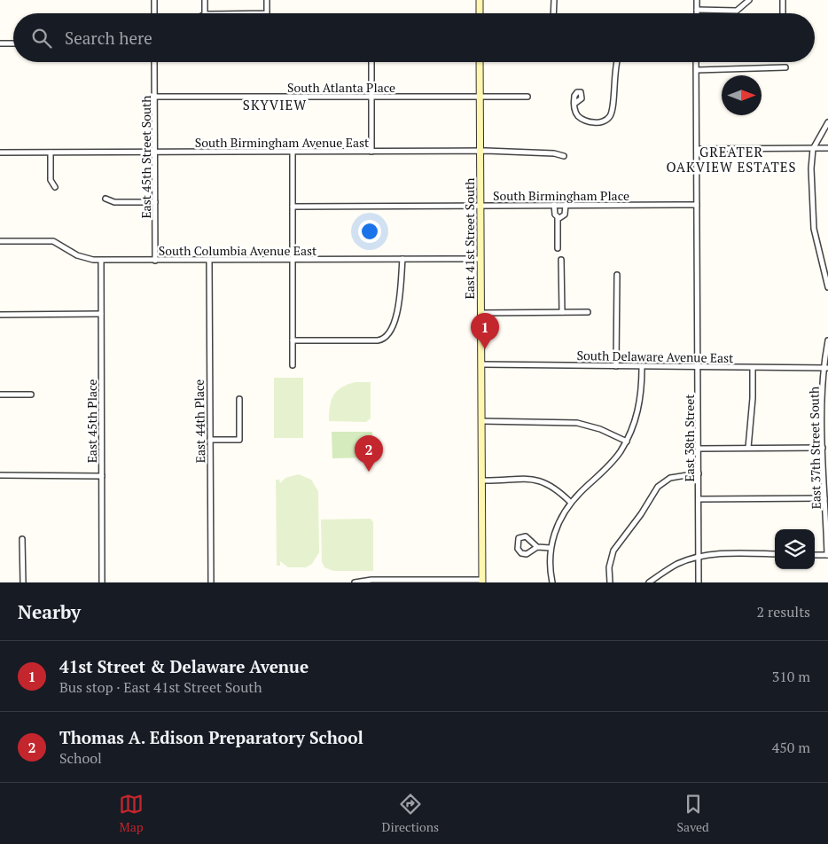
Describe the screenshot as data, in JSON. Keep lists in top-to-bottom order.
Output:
{
  "streets": {
    "main road": ["East 41st Street South"],
    "street": [
      "South Atlanta Place",
      "South Birmingham Avenue East",
      "East 45th Street South",
      "South Birmingham Place",
      "South Columbia Avenue East",
      "South Delaware Avenue East",
      "East 45th Place",
      "East 44th Place",
      "East 38th Street",
      "East 37th Street South"
    ]
  },
  "crossings": [
    ["South Atlanta Place", "East 45th Street South"],
    ["South Atlanta Place", "East 41st Street South"],
    ["South Birmingham Avenue East", "East 45th Street South"],
    ["South Birmingham Avenue East", "East 41st Street South"],
    ["East 45th Street South", "South Columbia Avenue East"],
    ["South Birmingham Place", "East 41st Street South"],
    ["South Birmingham Place", "East 38th Street"],
    ["East 41st Street South", "South Columbia Avenue East"],
    ["East 41st Street South", "South Delaware Avenue East"],
    ["South Columbia Avenue East", "East 45th Place"],
    ["South Columbia Avenue East", "East 44th Place"],
    ["South Delaware Avenue East", "East 38th Street"],
    ["South Delaware Avenue East", "East 37th Street South"]
  ],
  "districts": ["SKYVIEW", "GREATER OAKVIEW ESTATES"],
  "north": "right",
  "page": {
    "search": "Search here",
    "pins": ["1", "2"],
    "heading": ["Nearby", "2 results"],
    "list": [
      {
        "mark": "1",
        "name": "41st Street & Delaware Avenue",
        "note": "Bus stop · East 41st Street South",
        "value": "310 m"
      },
      {
        "mark": "2",
        "name": "Thomas A. Edison Preparatory School",
        "note": "School",
        "value": "450 m"
      }
    ],
    "nav": ["Map", "Directions", "Saved"]
  }
}
